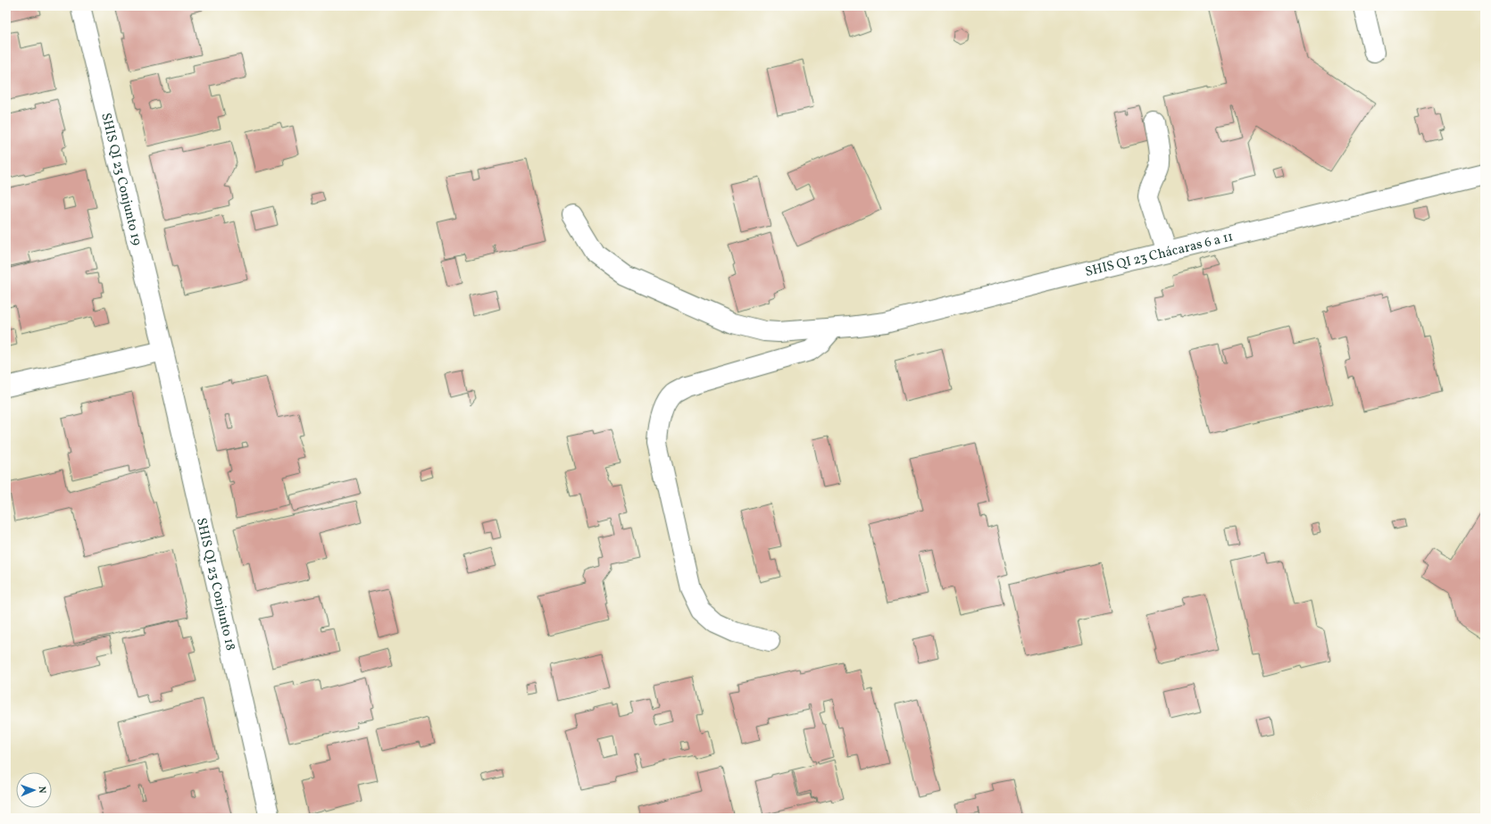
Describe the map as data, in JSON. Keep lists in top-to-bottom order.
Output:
{
  "streets": {
    "street": ["SHIS QI 23 Conjunto 19", "SHIS QI 23 Chácaras 6 a 11", "SHIS QI 23 Conjunto 18"]
  },
  "crossings": [
    ["SHIS QI 23 Conjunto 19", "SHIS QI 23 Conjunto 18"]
  ],
  "north": "right"
}
